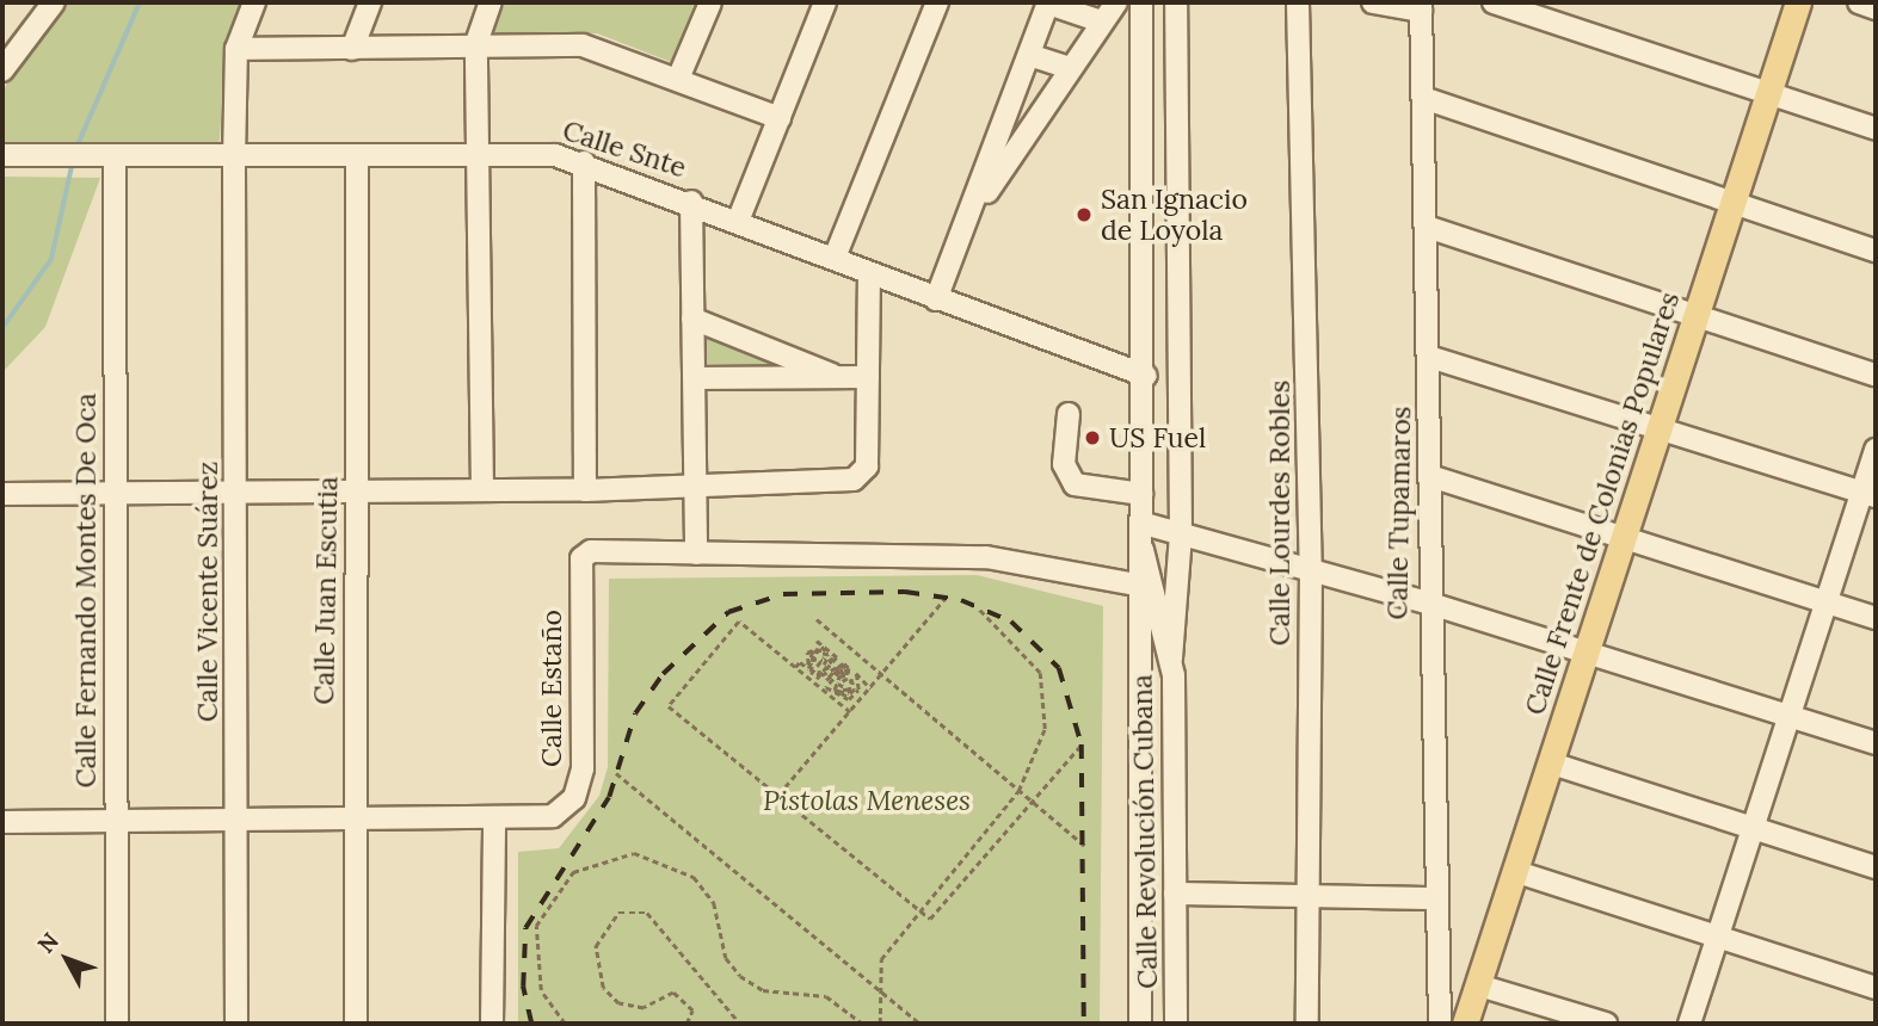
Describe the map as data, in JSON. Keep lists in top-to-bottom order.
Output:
{
  "streets": {
    "main road": ["Calle Frente de Colonias Populares"],
    "street": [
      "Calle Snte",
      "Calle Lourdes Robles",
      "Calle Tupamaros",
      "Calle Fernando Montes De Oca",
      "Calle Juan Escutia",
      "Calle Vicente Suárez",
      "Calle Estaño",
      "Calle Revolución Cubana"
    ]
  },
  "crossings": [
    ["Calle Snte", "Calle Fernando Montes De Oca"],
    ["Calle Snte", "Calle Juan Escutia"],
    ["Calle Snte", "Calle Vicente Suárez"],
    ["Calle Snte", "Calle Revolución Cubana"],
    ["Calle Fernando Montes De Oca", "Calle Estaño"],
    ["Calle Juan Escutia", "Calle Estaño"],
    ["Calle Vicente Suárez", "Calle Estaño"],
    ["Calle Estaño", "Calle Revolución Cubana"]
  ],
  "parks": ["Pistolas Meneses"],
  "places": ["San Ignacio de Loyola", "US Fuel"],
  "north": "top left"
}
